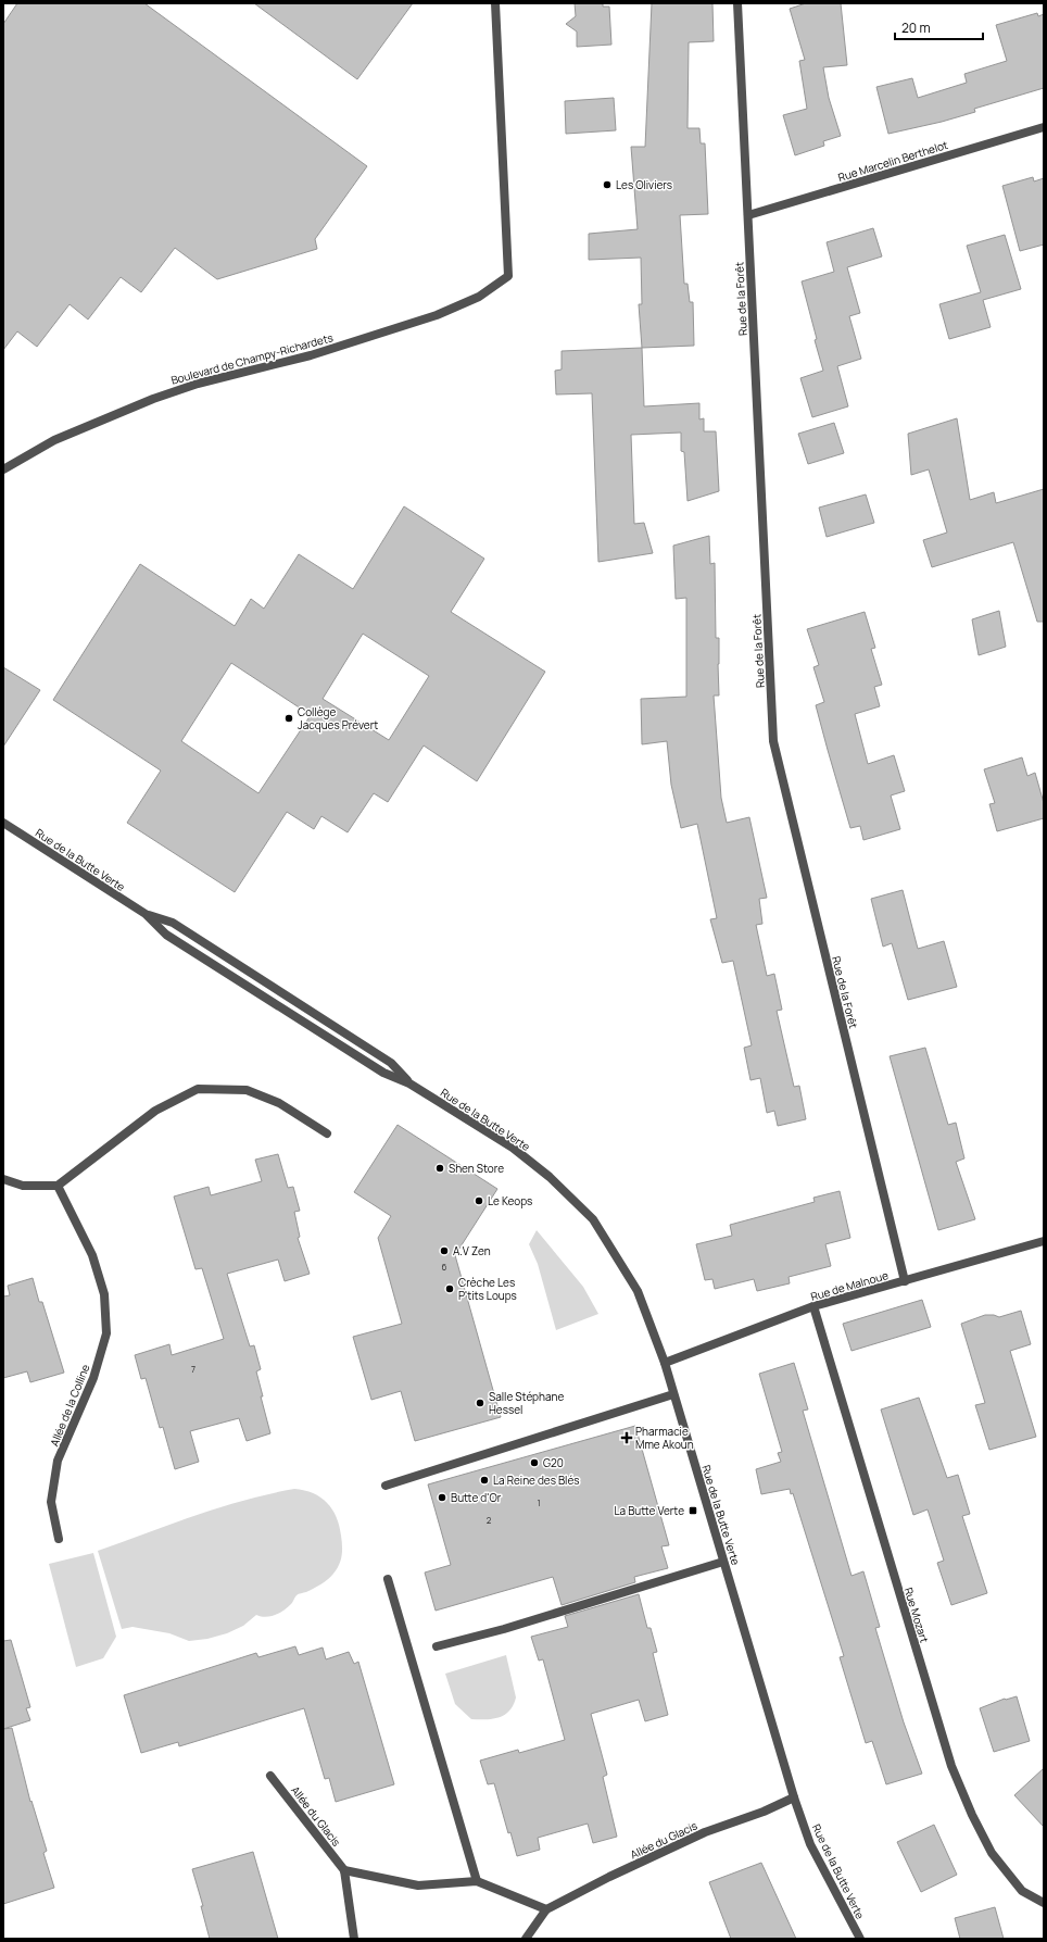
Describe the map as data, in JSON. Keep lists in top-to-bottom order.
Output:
{
  "streets": {
    "street": [
      "Rue Marcelin Berthelot",
      "Rue de la Forêt",
      "Boulevard de Champy-Richardets",
      "Rue de la Butte Verte",
      "Rue de Malnoue",
      "Allée de la Colline",
      "Rue Mozart",
      "Allée du Glacis"
    ]
  },
  "crossings": [
    ["Rue Marcelin Berthelot", "Rue de la Forêt"],
    ["Rue de la Forêt", "Rue de Malnoue"],
    ["Rue de la Butte Verte", "Rue de Malnoue"],
    ["Rue de la Butte Verte", "Allée du Glacis"],
    ["Rue de Malnoue", "Rue Mozart"]
  ],
  "places": {
    "other": [
      "Les Oliviers",
      "Collège Jacques Prévert",
      "Shen Store",
      "Le Keops",
      "A.V Zen",
      "Crèche Les P'tits Loups",
      "Salle Stéphane Hessel",
      "G20",
      "La Reine des Blés",
      "Butte d'Or"
    ],
    "health": ["Pharmacie Mme Akoun"],
    "transit": ["La Butte Verte"]
  },
  "house_numbers": [
    "6",
    "7",
    "1",
    "2"
  ],
  "scale_bar": "20 m"
}
